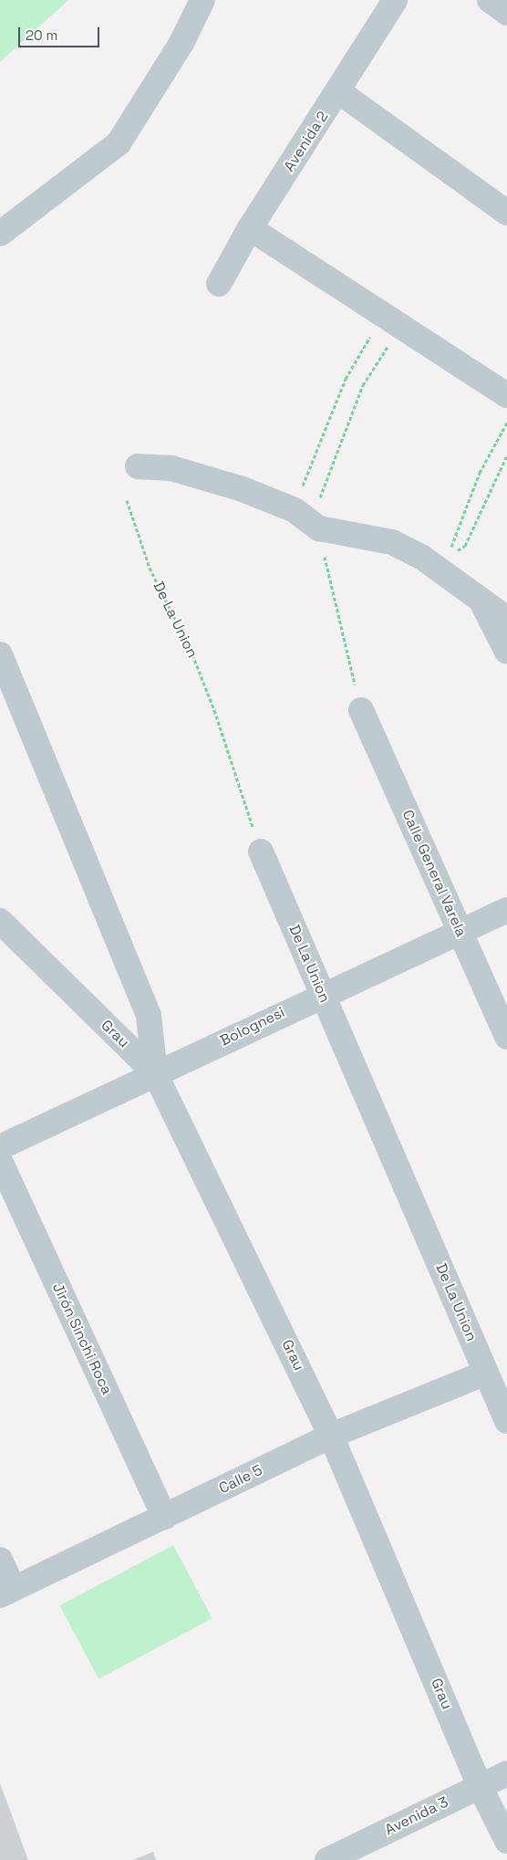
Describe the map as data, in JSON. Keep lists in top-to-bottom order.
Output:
{
  "streets": {
    "street": [
      "Avenida 2",
      "De La Union",
      "Calle General Varela",
      "Bolognesi",
      "Grau",
      "Jirón Sinchi Roca",
      "Calle 5",
      "Avenida 3"
    ]
  },
  "crossings": [
    ["De La Union", "Bolognesi"],
    ["De La Union", "Calle 5"],
    ["Calle General Varela", "Bolognesi"],
    ["Bolognesi", "Grau"],
    ["Grau", "Calle 5"],
    ["Grau", "Avenida 3"],
    ["Jirón Sinchi Roca", "Calle 5"]
  ],
  "scale_bar": "20 m"
}
